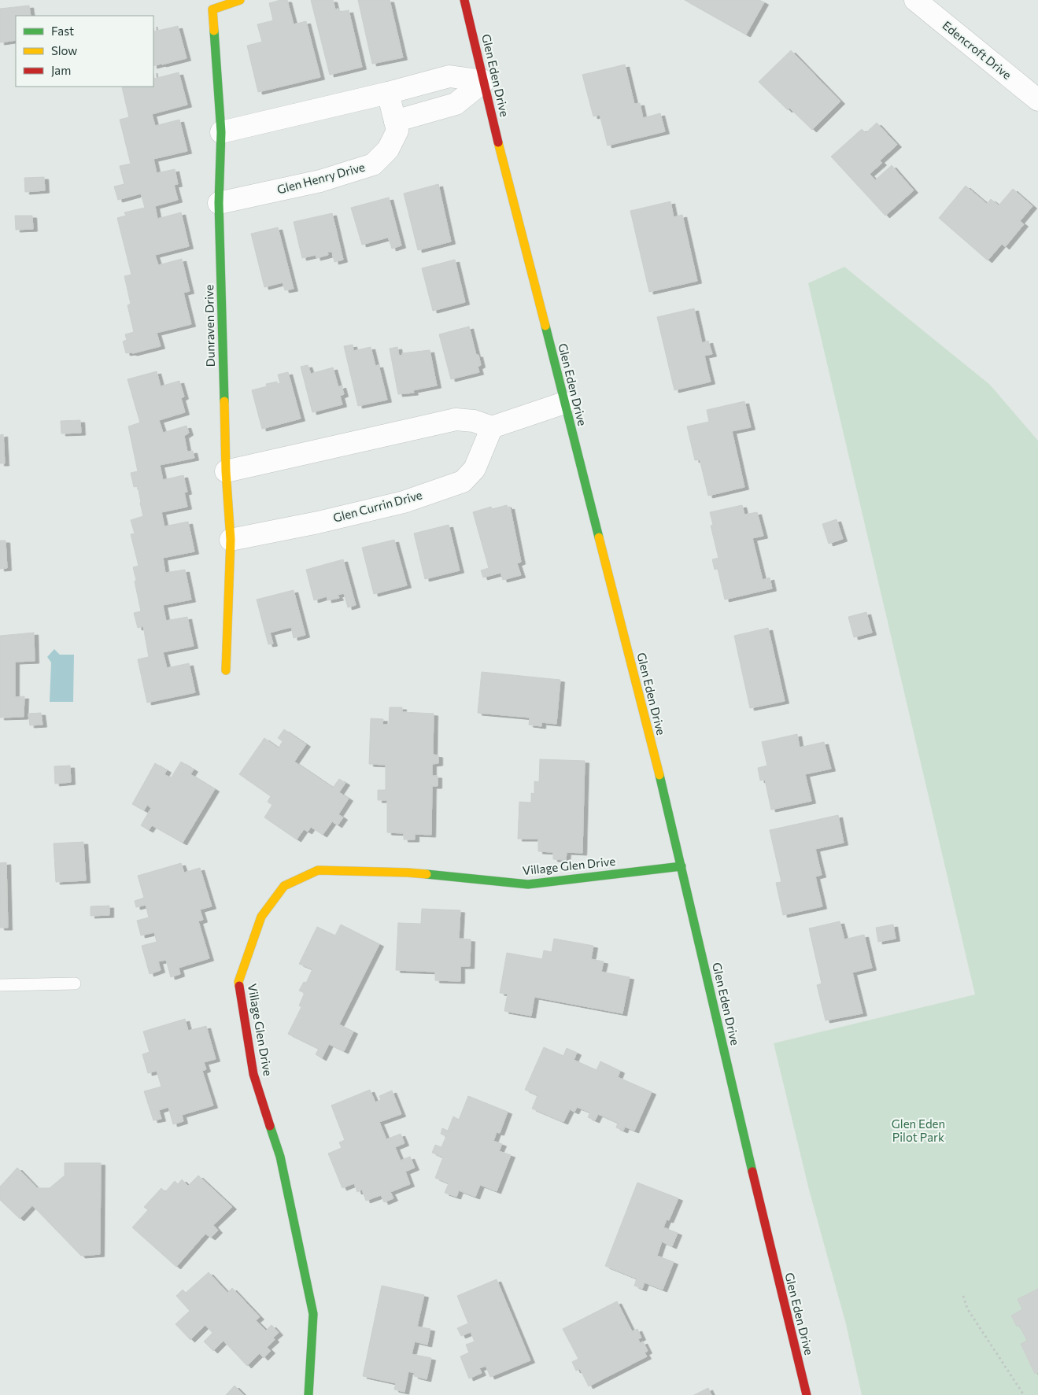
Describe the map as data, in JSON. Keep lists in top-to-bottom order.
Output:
{
  "streets": {
    "street": [
      "Edencroft Drive",
      "Glen Eden Drive",
      "Glen Henry Drive",
      "Dunraven Drive",
      "Glen Currin Drive",
      "Village Glen Drive"
    ]
  },
  "crossings": [
    ["Glen Eden Drive", "Village Glen Drive"],
    ["Glen Henry Drive", "Dunraven Drive"],
    ["Dunraven Drive", "Glen Currin Drive"]
  ],
  "parks": ["Glen Eden Pilot Park"],
  "legend": ["Fast", "Slow", "Jam"]
}
